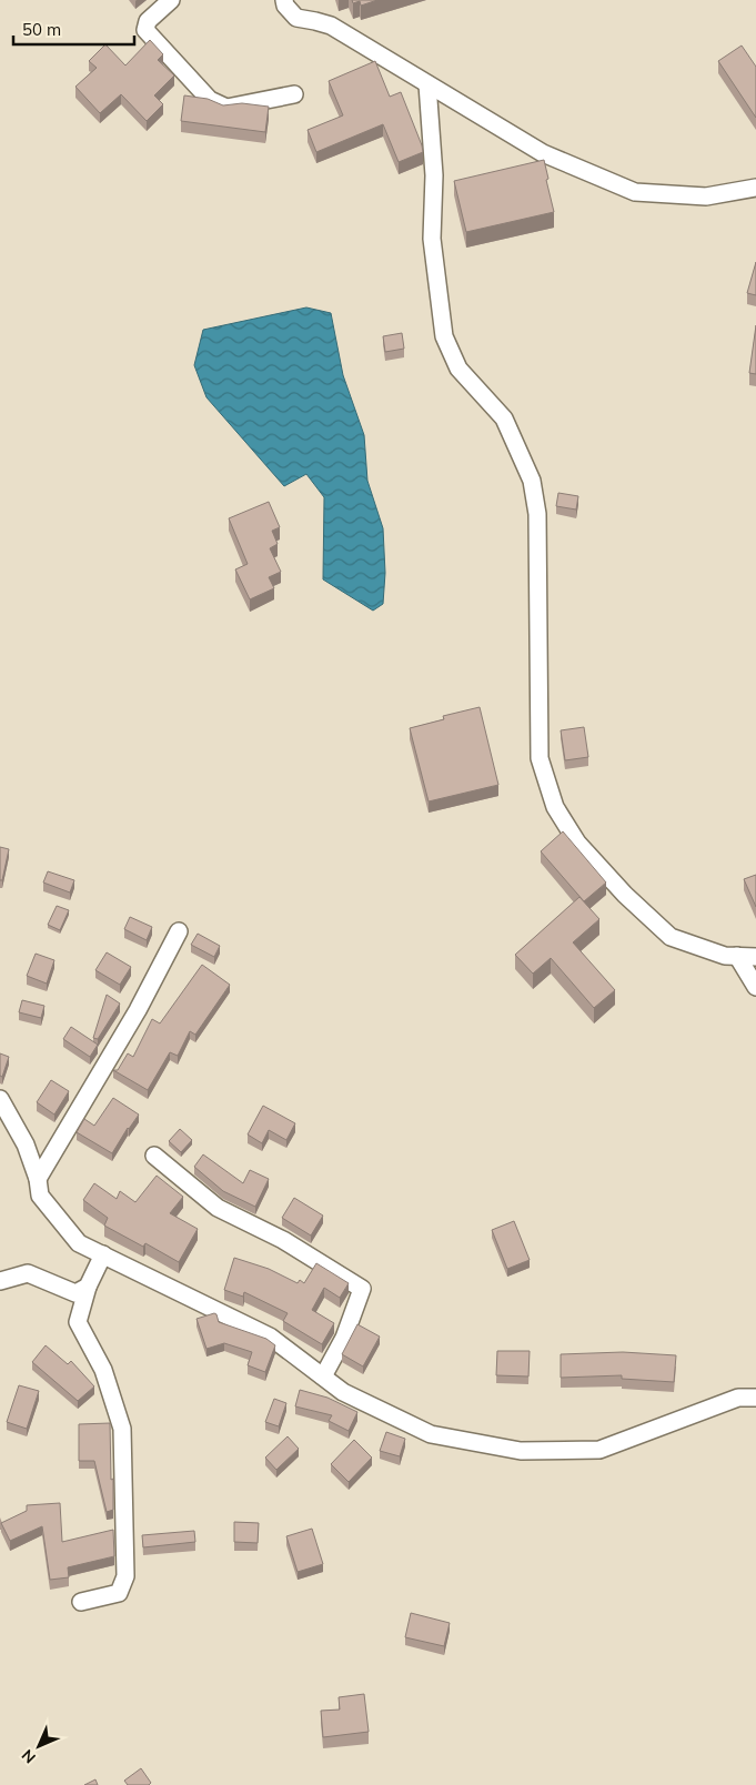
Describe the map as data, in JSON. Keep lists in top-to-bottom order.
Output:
{
  "scale_bar": "50 m",
  "north": "bottom left"
}
